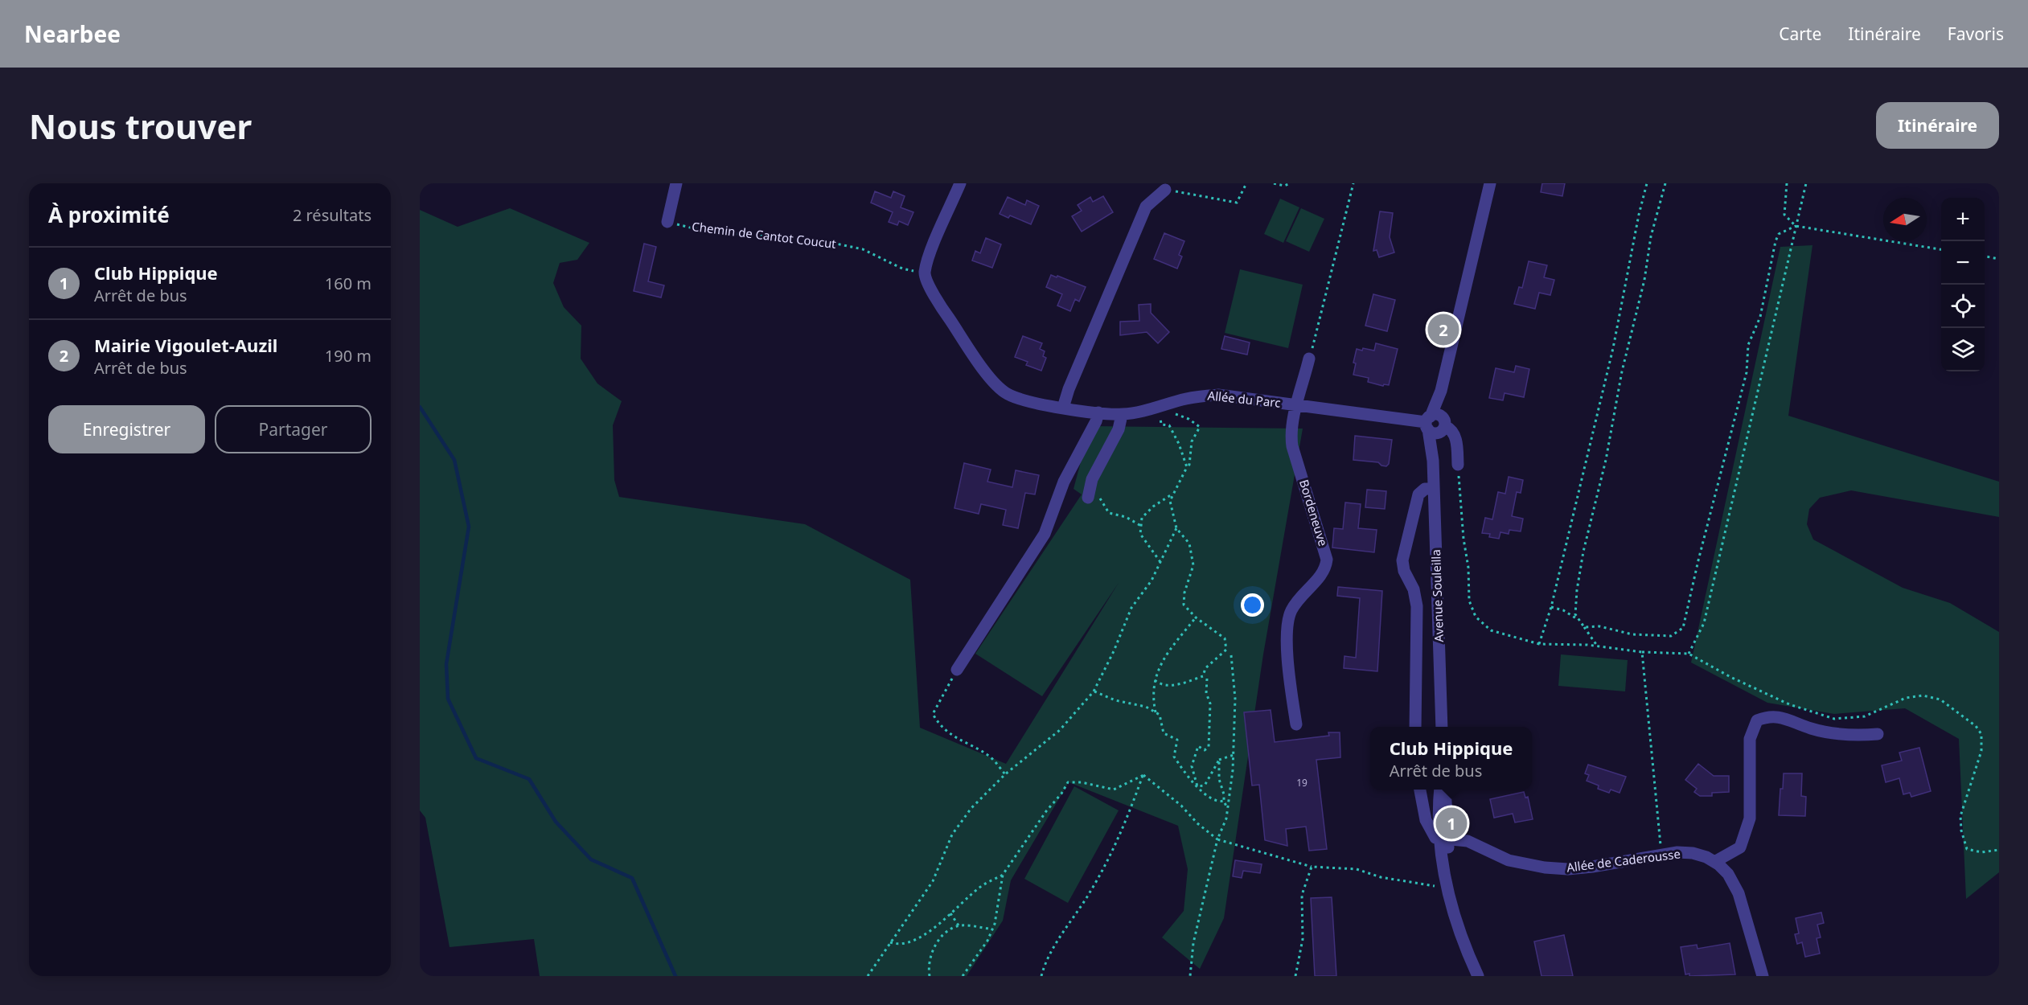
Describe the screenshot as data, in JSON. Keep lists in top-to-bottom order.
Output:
{
  "streets": {
    "street": [
      "Allée du Parc",
      "Bordeneuve",
      "Avenue Souleilla",
      "Allée de Caderousse"
    ],
    "path": ["Chemin de Cantot Coucut"]
  },
  "crossings": [
    ["Chemin de Cantot Coucut", "Allée du Parc"],
    ["Allée du Parc", "Bordeneuve"],
    ["Allée du Parc", "Avenue Souleilla"]
  ],
  "house_numbers": ["19"],
  "north": "left",
  "page": {
    "header": "Nearbee",
    "nav": ["Carte", "Itinéraire", "Favoris"],
    "buttons": [
      "Itinéraire",
      ["Enregistrer", "Partager"]
    ],
    "title": "Nous trouver",
    "heading": ["À proximité", "2 résultats"],
    "map_buttons": ["+", "−"],
    "list": [
      {
        "mark": "1",
        "name": "Club Hippique",
        "note": "Arrêt de bus",
        "value": "160 m"
      },
      {
        "mark": "2",
        "name": "Mairie Vigoulet-Auzil",
        "note": "Arrêt de bus",
        "value": "190 m"
      }
    ],
    "pins": ["2", "1"],
    "popup": ["Club Hippique", "Arrêt de bus"]
  }
}
